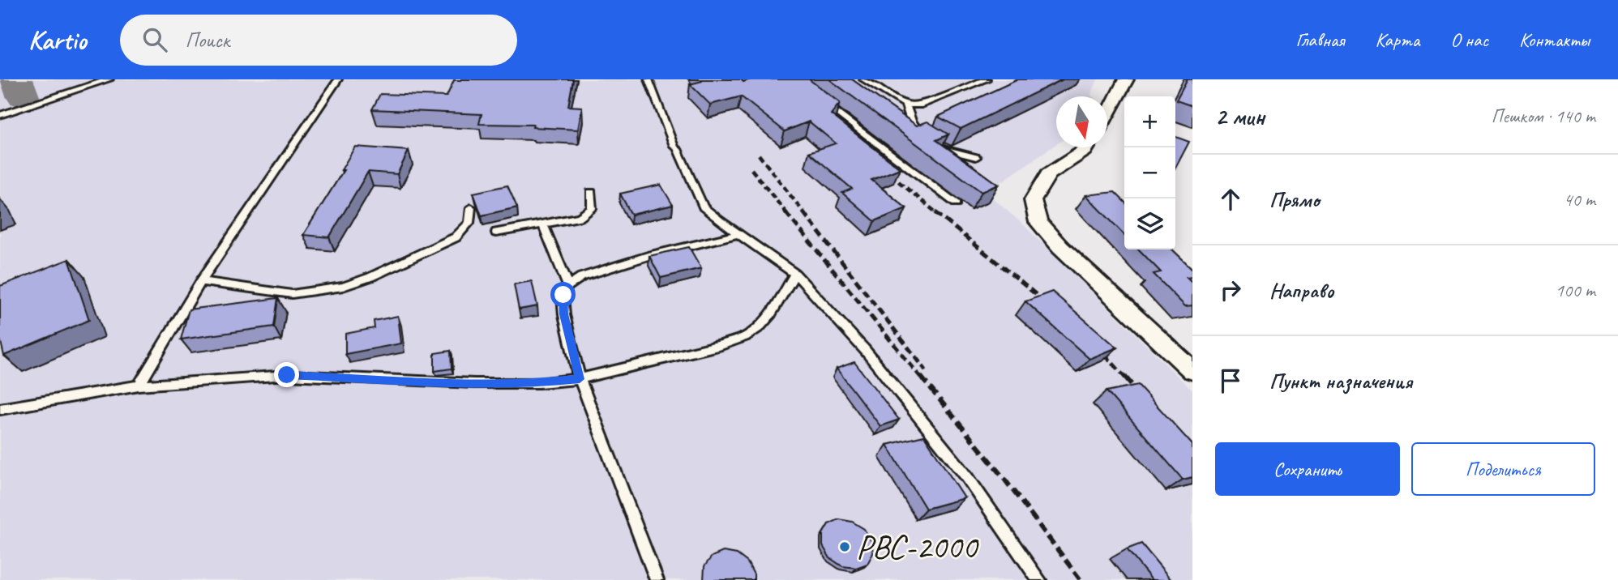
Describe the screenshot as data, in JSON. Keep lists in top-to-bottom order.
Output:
{
  "places": ["РВС-2000"],
  "north": "bottom",
  "page": {
    "header": "Kartio",
    "search": "Поиск",
    "nav": [
      "Главная",
      "Карта",
      "О нас",
      "Контакты"
    ],
    "heading": ["2 мин", "Пешком · 140 m"],
    "map_buttons": ["+", "−"],
    "list": [
      ["Прямо", "40 m"],
      ["Направо", "100 m"],
      "Пункт назначения"
    ],
    "buttons": ["Сохранить", "Поделиться"]
  }
}
